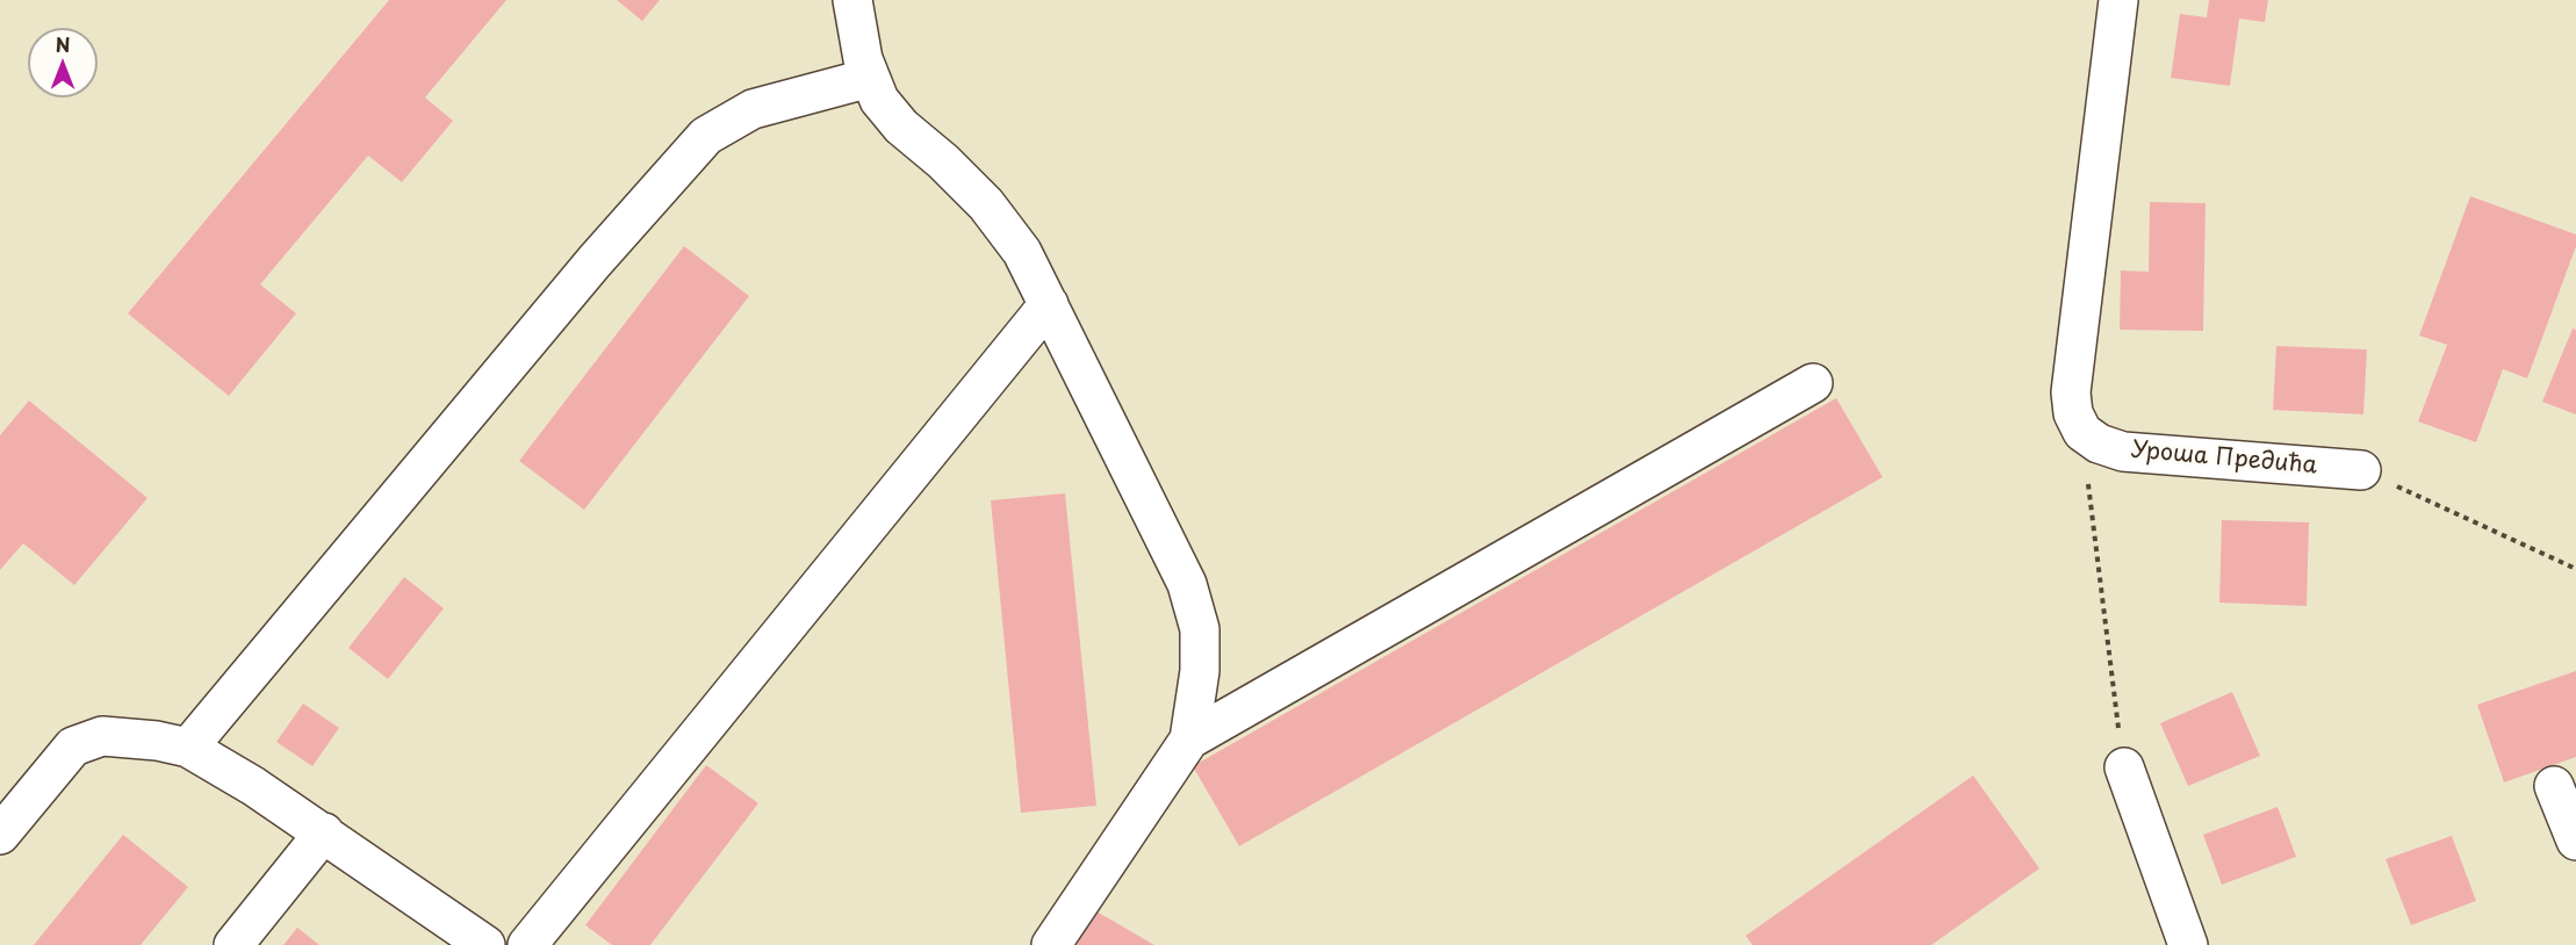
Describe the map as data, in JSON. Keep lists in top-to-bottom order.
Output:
{
  "streets": {
    "street": ["Уроша Предића"]
  },
  "north": "top"
}
